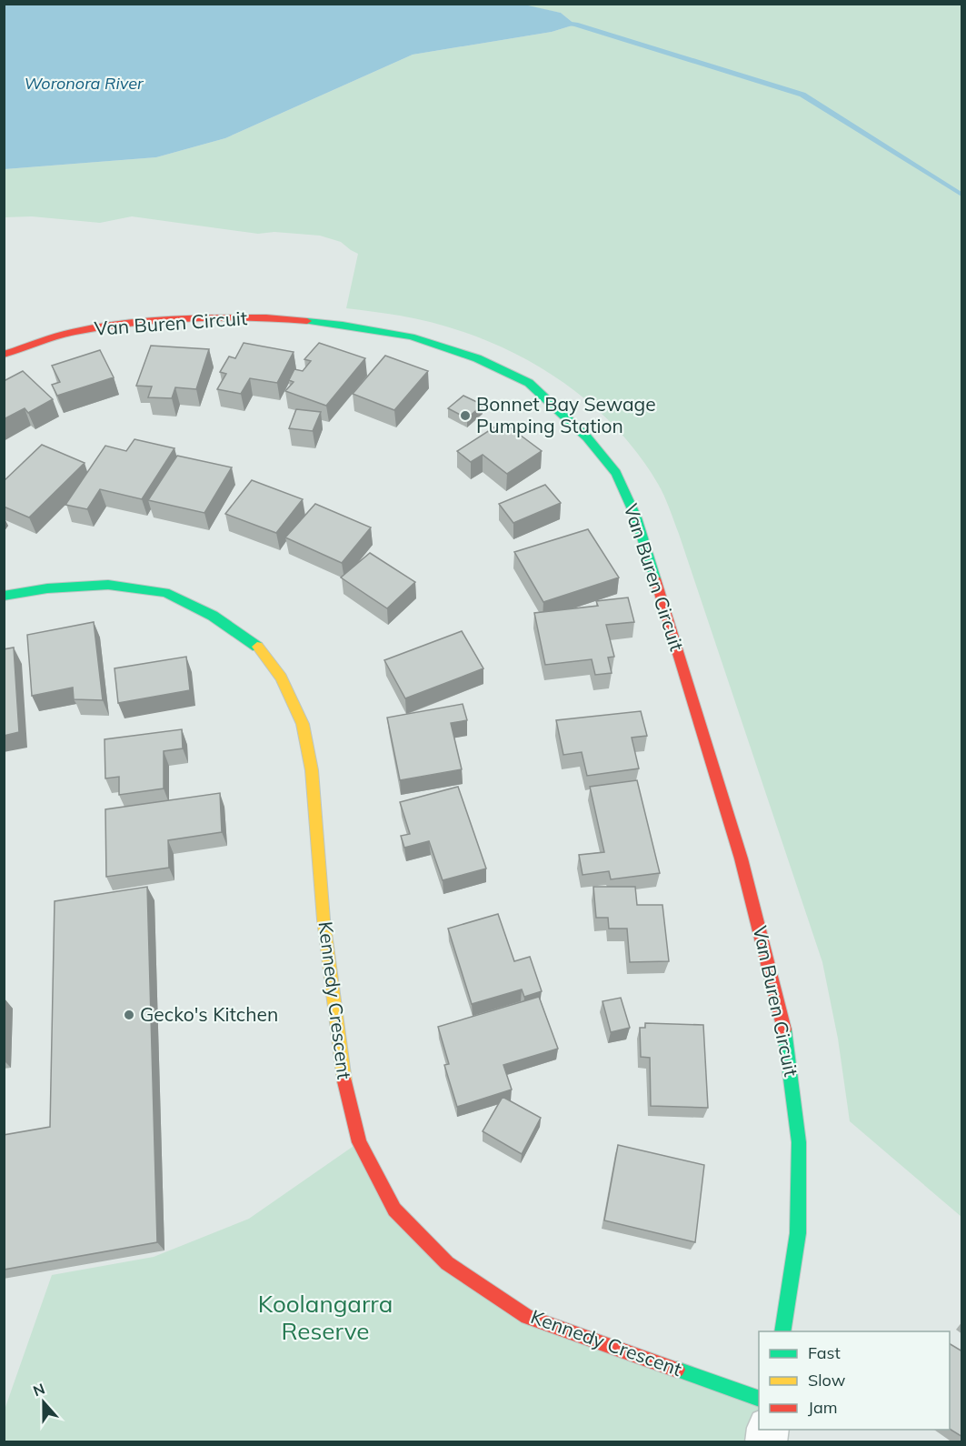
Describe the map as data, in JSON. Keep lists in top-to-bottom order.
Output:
{
  "streets": {
    "street": ["Van Buren Circuit", "Kennedy Crescent"]
  },
  "water": ["Woronora River"],
  "parks": ["Koolangarra Reserve"],
  "places": ["Bonnet Bay Sewage Pumping Station", "Gecko's Kitchen"],
  "legend": ["Fast", "Slow", "Jam"],
  "north": "top"
}
